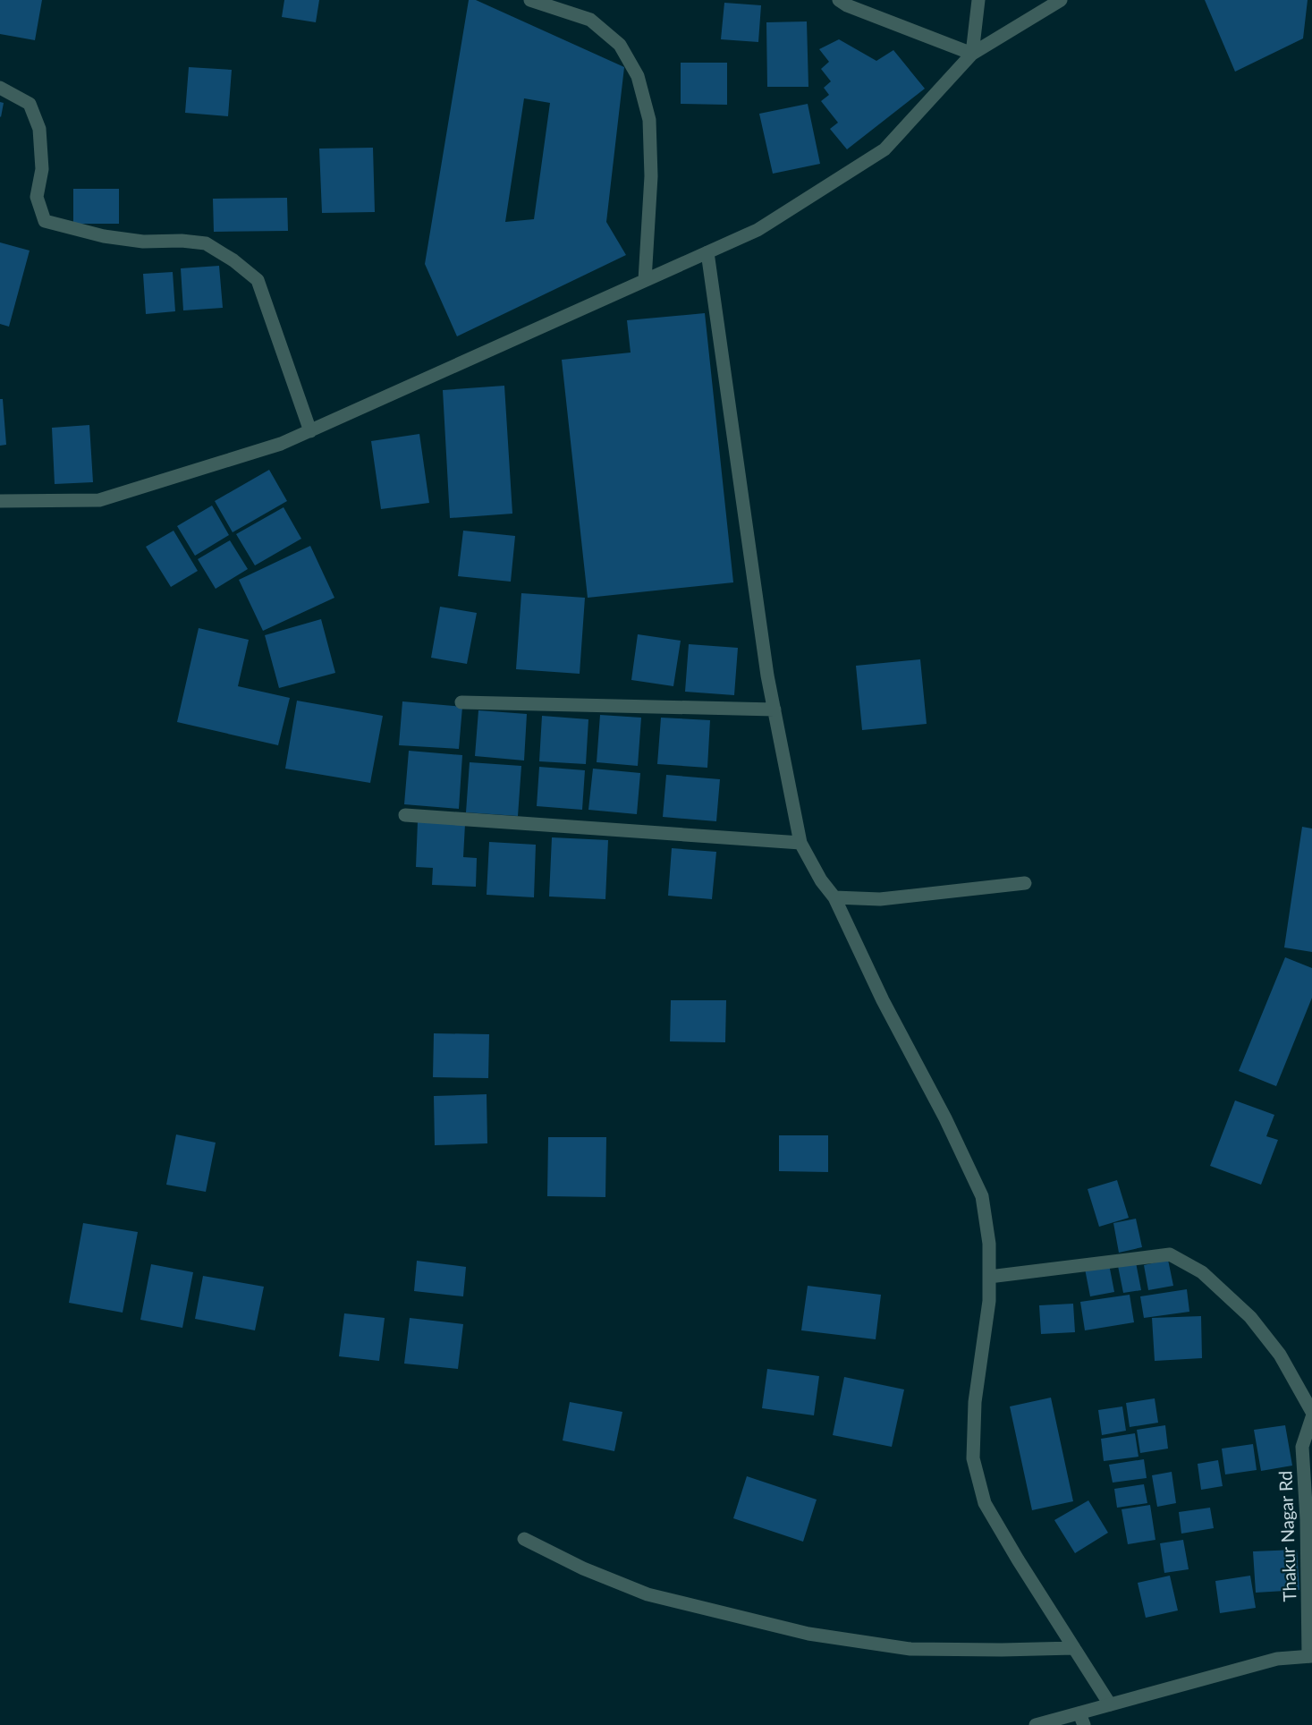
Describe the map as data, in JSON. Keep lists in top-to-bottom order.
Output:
{
  "streets": {
    "street": ["Thakur Nagar Rd"]
  }
}
